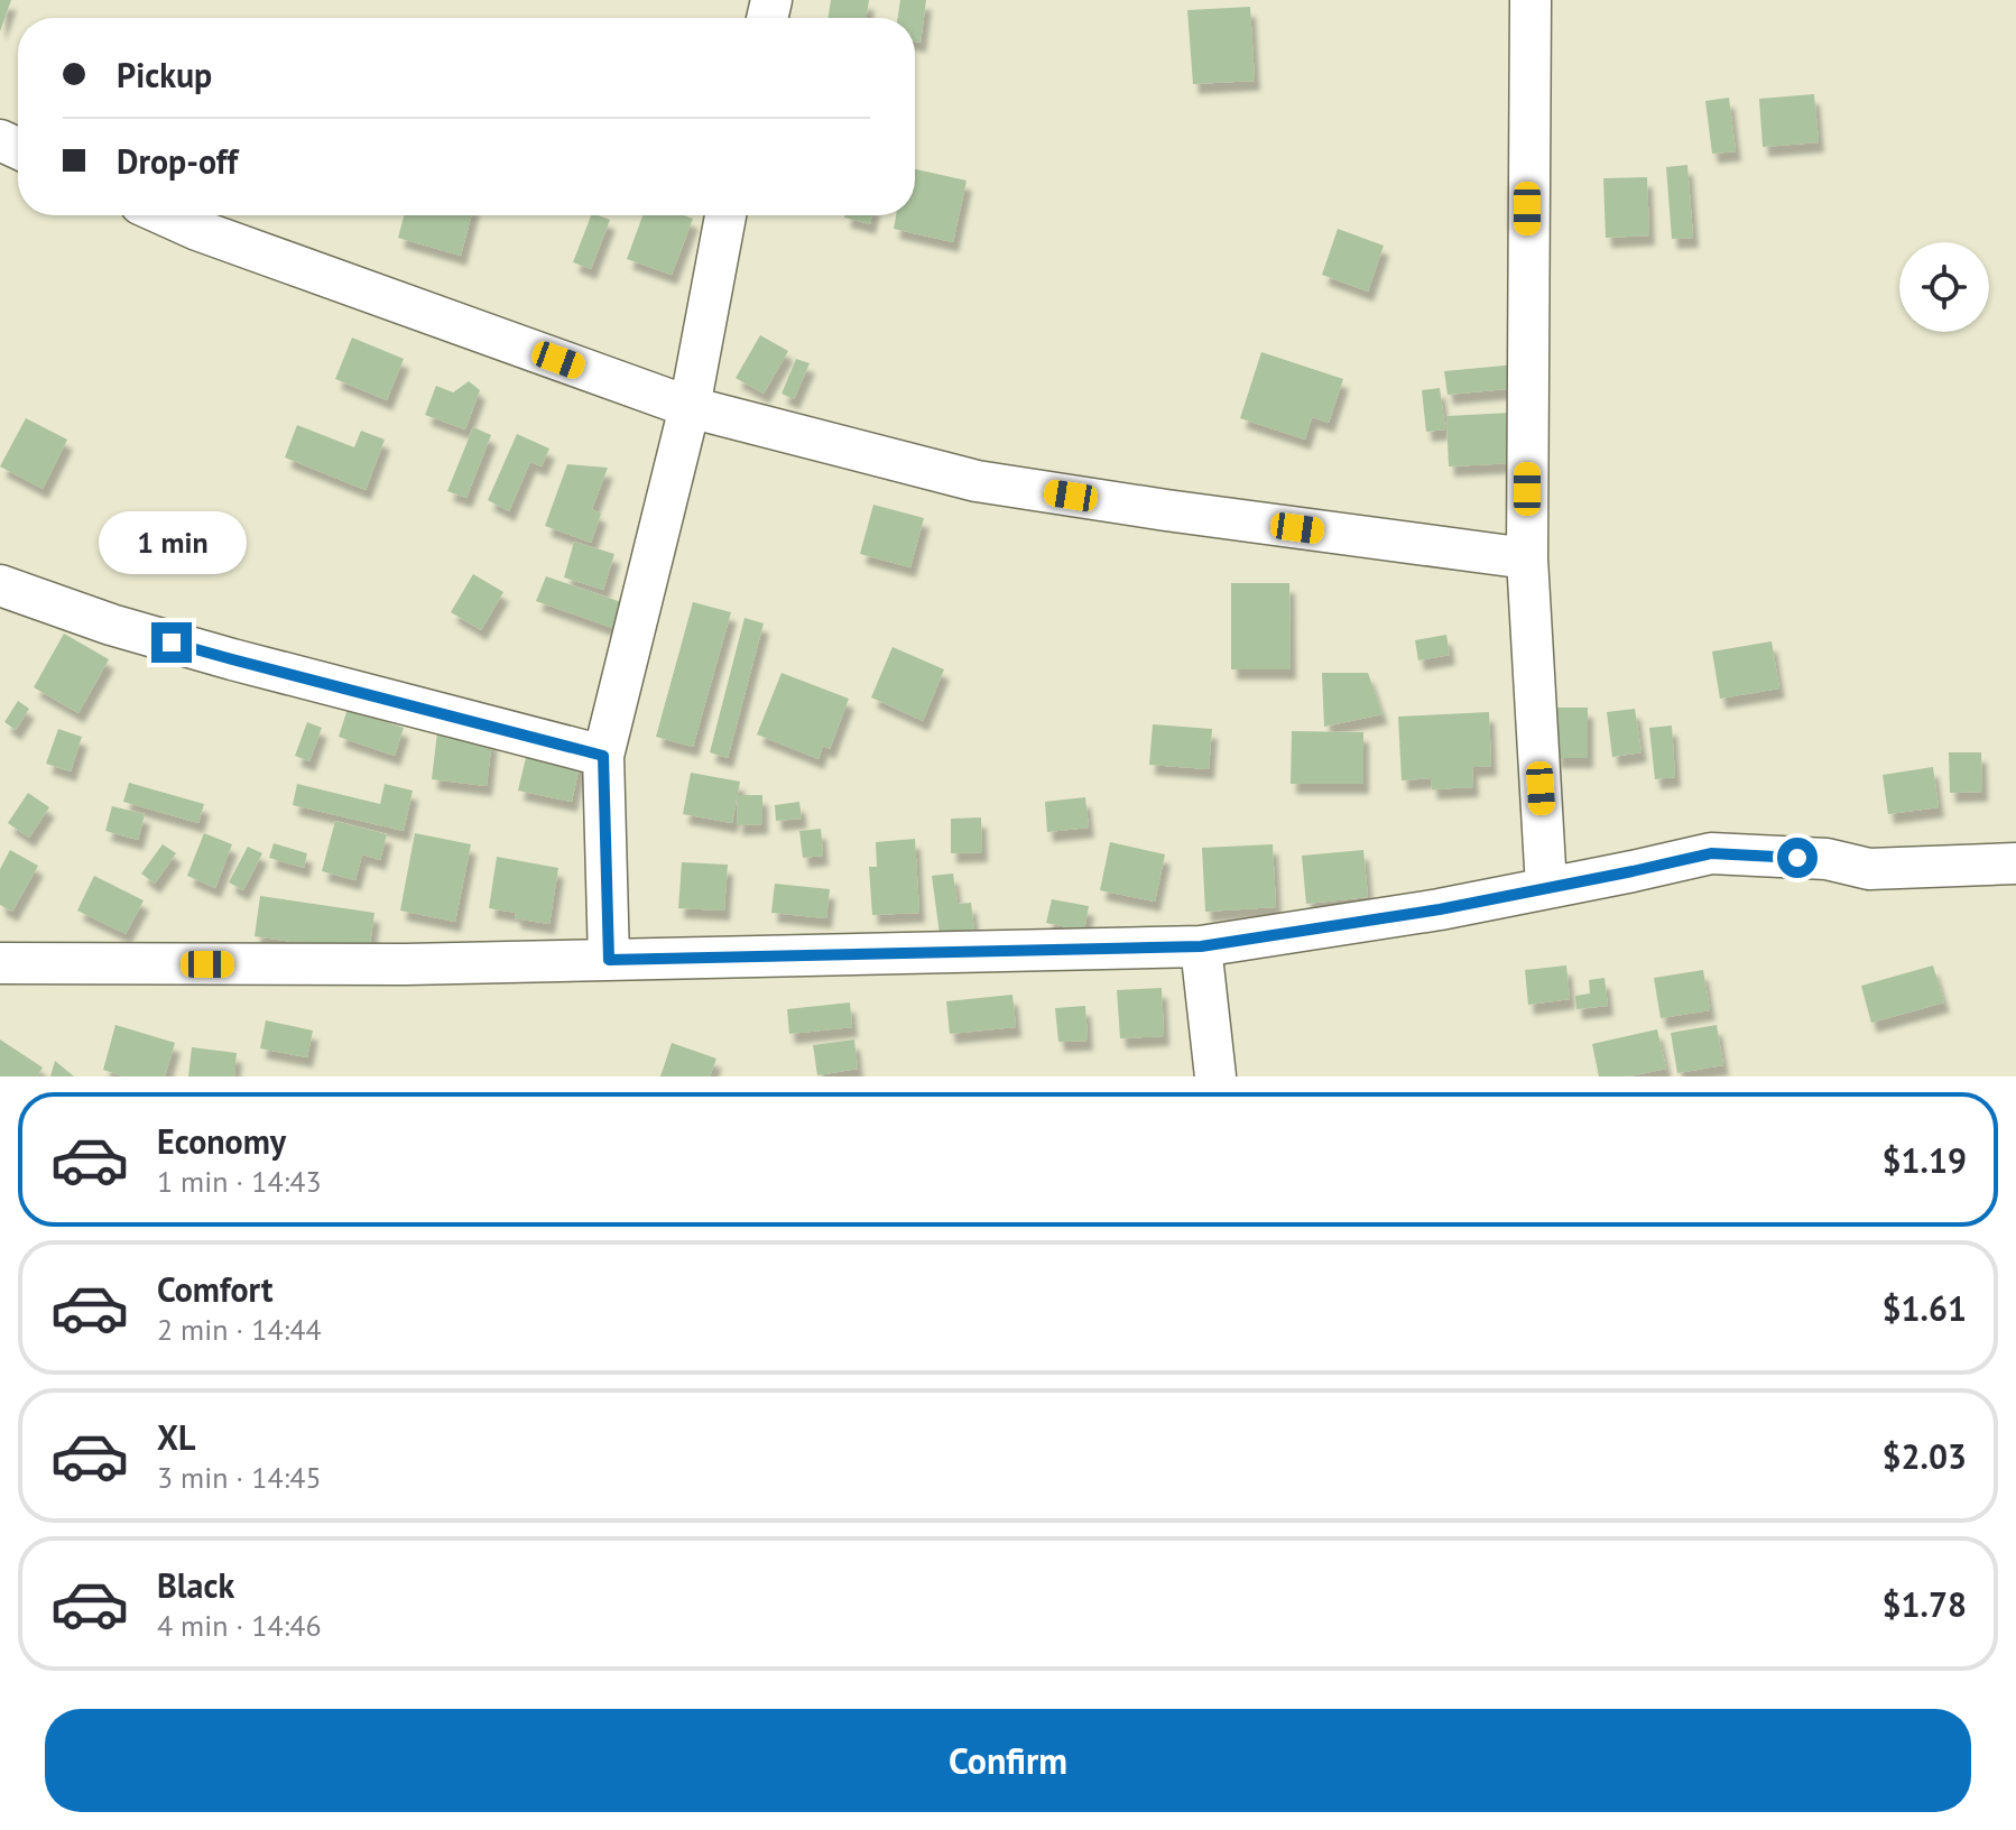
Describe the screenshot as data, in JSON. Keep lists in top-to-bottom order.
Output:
{
  "page": {
    "banner": ["Pickup", "Drop-off"],
    "bubble": "1 min",
    "list": [
      {
        "name": "Economy",
        "note": "1 min · 14:43",
        "value": "$1.19"
      },
      {
        "name": "Comfort",
        "note": "2 min · 14:44",
        "value": "$1.61"
      },
      {
        "name": "XL",
        "note": "3 min · 14:45",
        "value": "$2.03"
      },
      {
        "name": "Black",
        "note": "4 min · 14:46",
        "value": "$1.78"
      }
    ],
    "buttons": "Confirm"
  }
}
